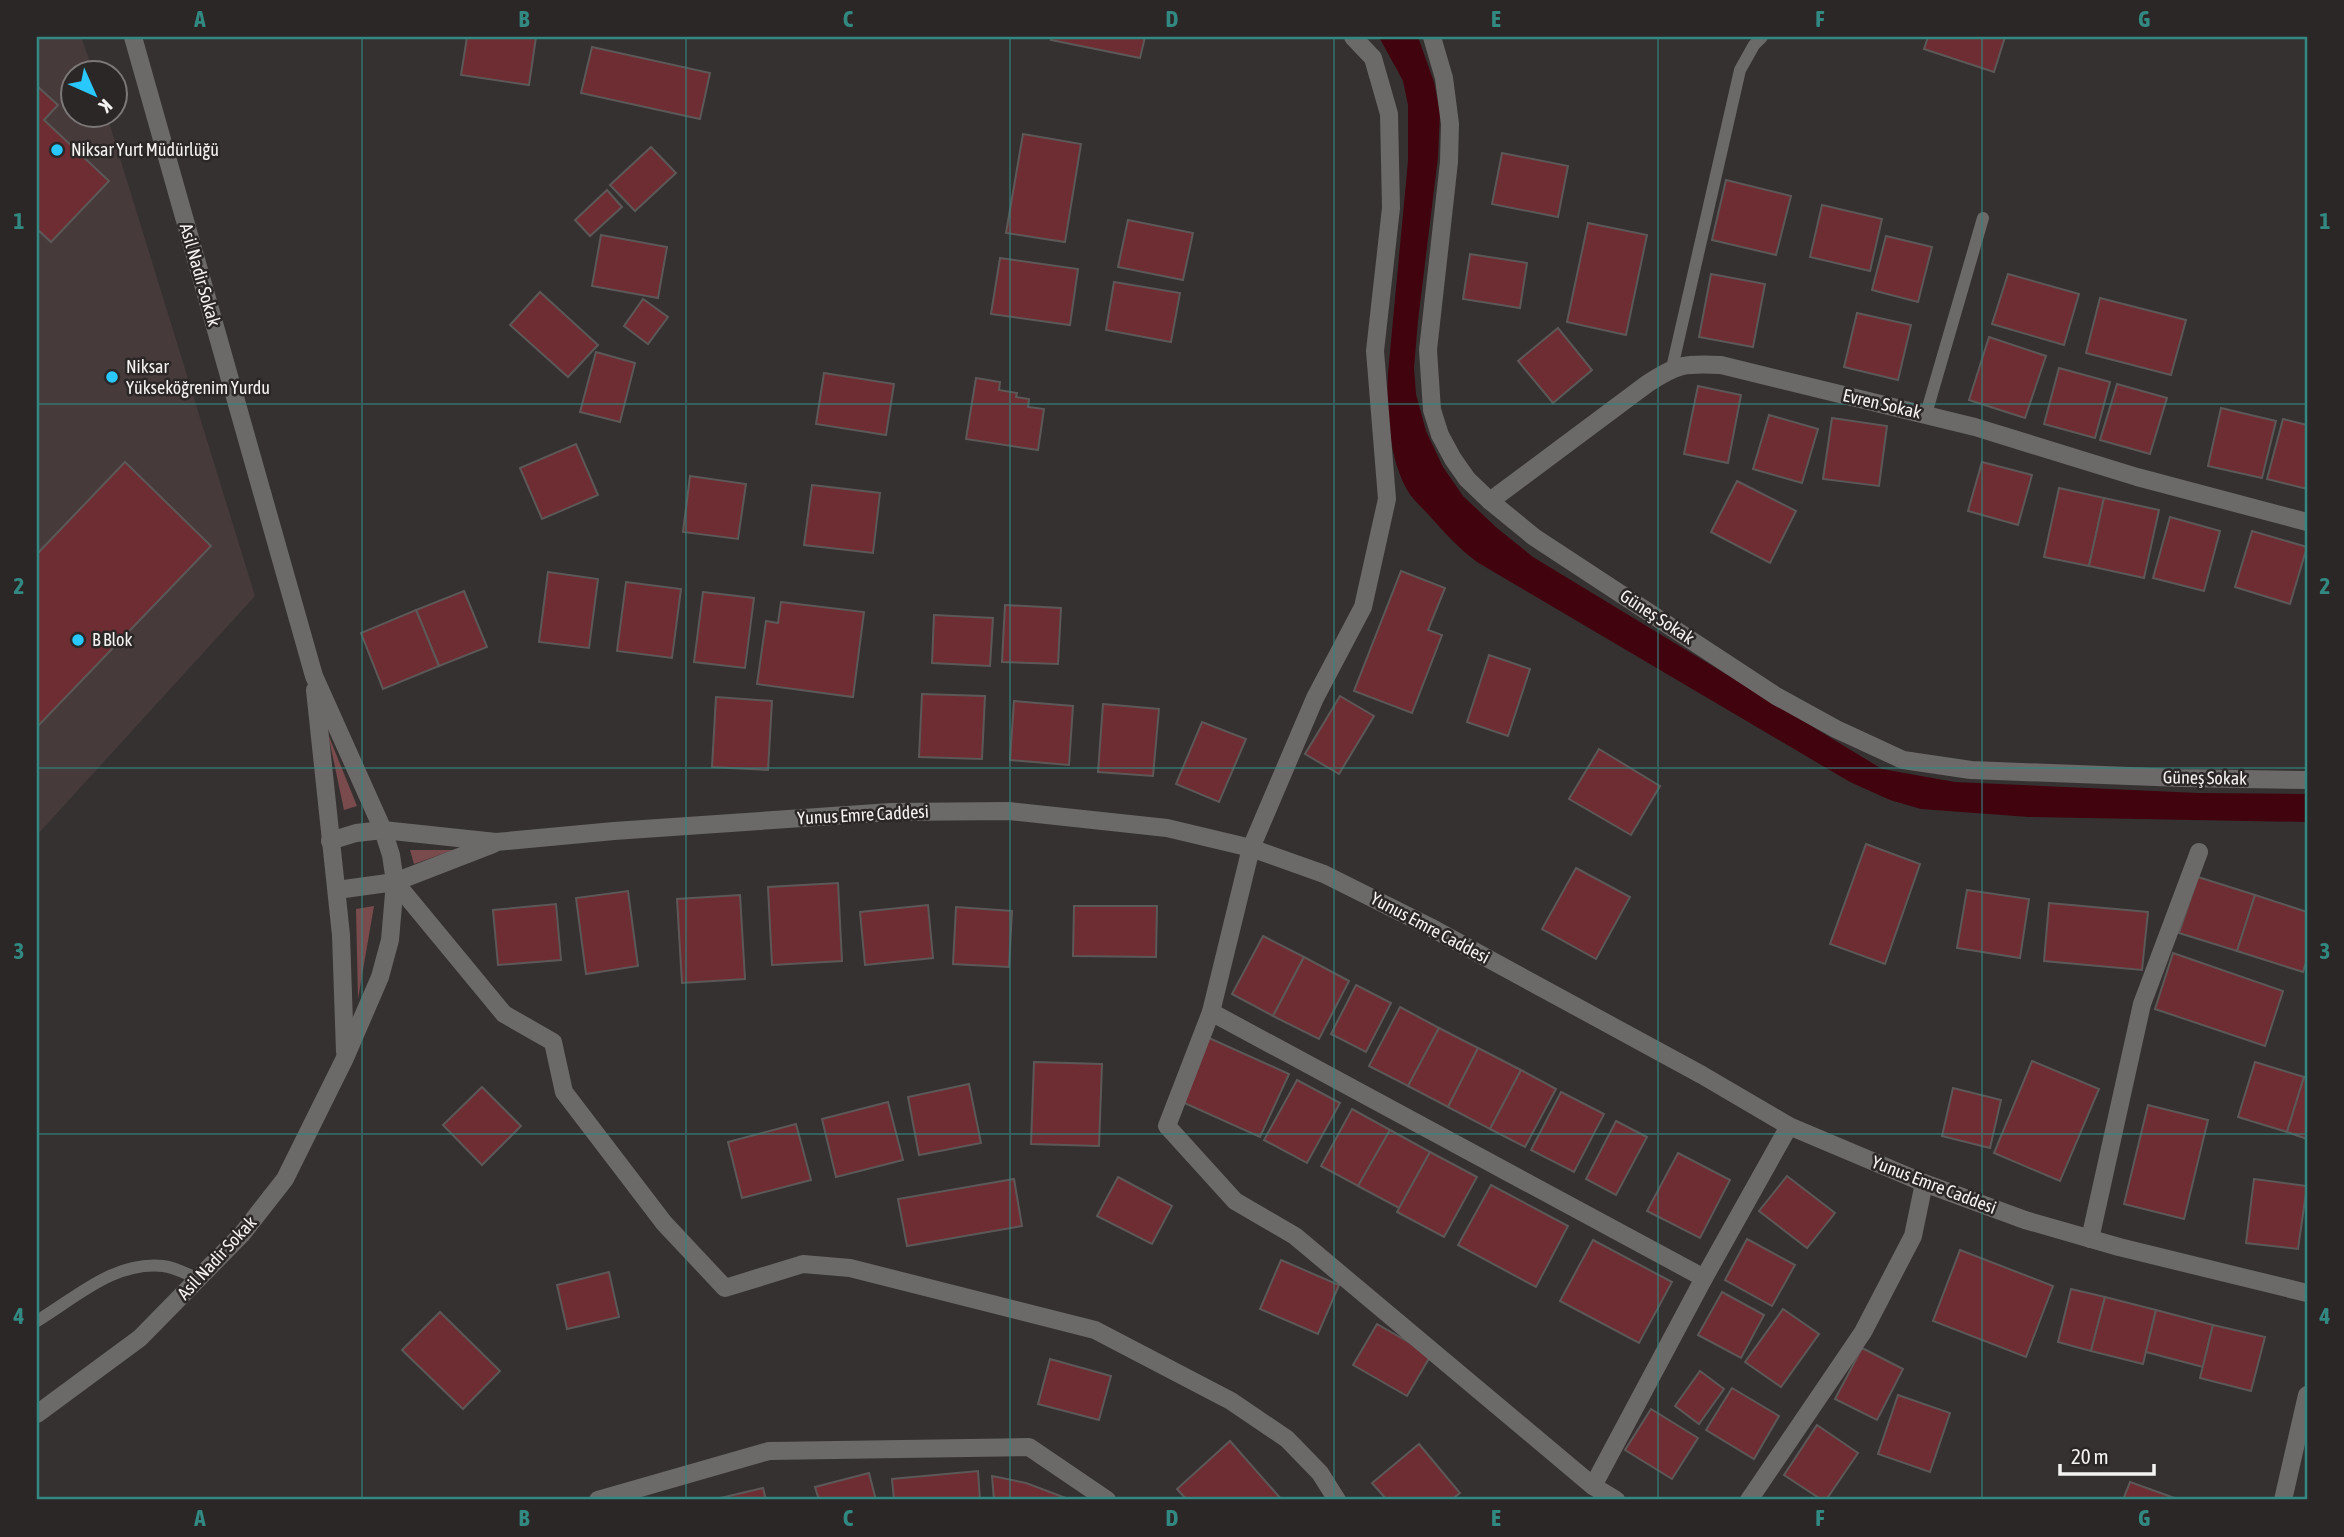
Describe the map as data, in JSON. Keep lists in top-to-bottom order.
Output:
{
  "streets": {
    "street": [
      "Asil Nadir Sokak",
      "Evren Sokak",
      "Güneş Sokak",
      "Yunus Emre Caddesi"
    ]
  },
  "crossings": [
    ["Asil Nadir Sokak", "Yunus Emre Caddesi"],
    ["Evren Sokak", "Güneş Sokak"]
  ],
  "places": ["Niksar Yurt Müdürlüğü", "Niksar Yükseköğrenim Yurdu", "B Blok"],
  "scale_bar": "20 m",
  "north": "bottom right",
  "grid": {
    "columns": [
      "A",
      "B",
      "C",
      "D",
      "E",
      "F",
      "G"
    ],
    "rows": [
      "1",
      "2",
      "3",
      "4"
    ]
  }
}
